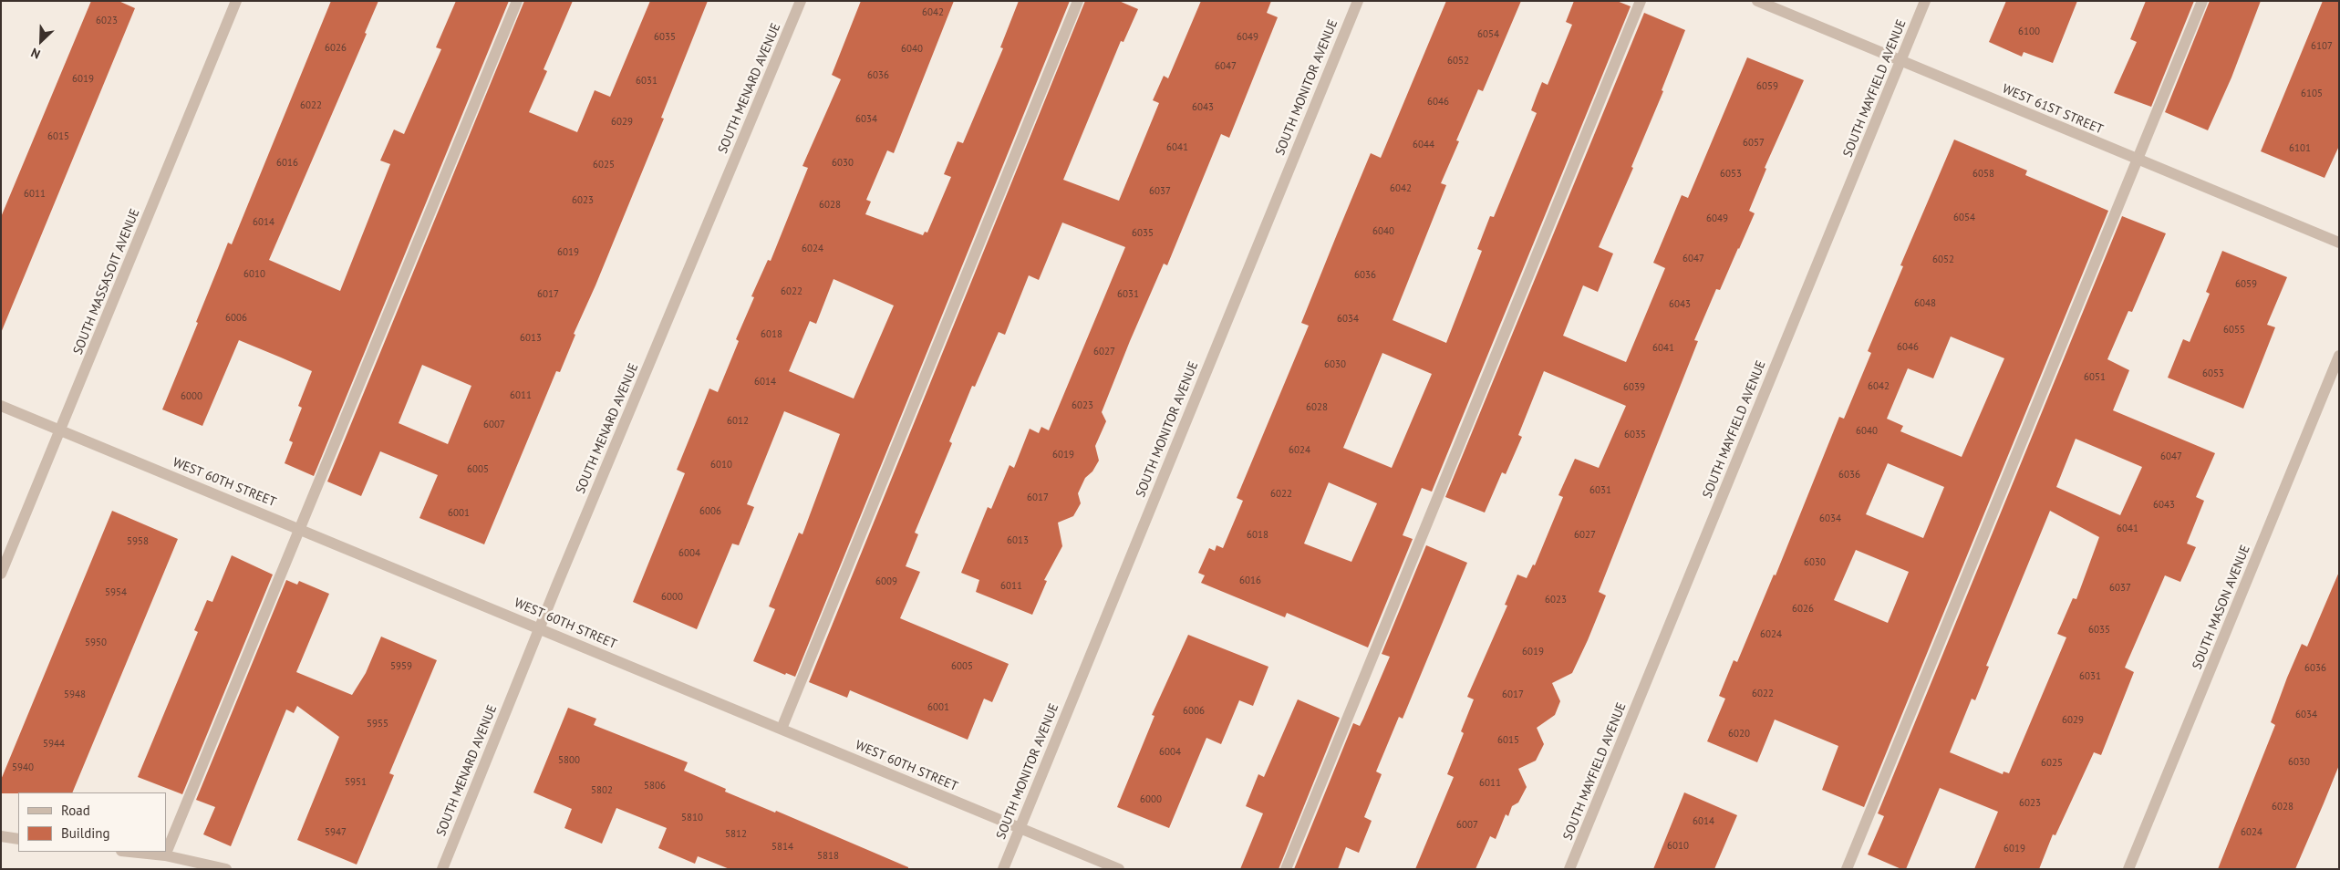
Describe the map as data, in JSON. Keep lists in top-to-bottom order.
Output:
{
  "streets": {
    "street": [
      "SOUTH MONITOR AVENUE",
      "SOUTH MENARD AVENUE",
      "SOUTH MAYFIELD AVENUE",
      "WEST 61ST STREET",
      "SOUTH MASSASOIT AVENUE",
      "WEST 60TH STREET",
      "SOUTH MASON AVENUE"
    ]
  },
  "crossings": [
    ["SOUTH MONITOR AVENUE", "WEST 60TH STREET"],
    ["SOUTH MENARD AVENUE", "WEST 60TH STREET"],
    ["SOUTH MAYFIELD AVENUE", "WEST 61ST STREET"],
    ["SOUTH MASSASOIT AVENUE", "WEST 60TH STREET"]
  ],
  "house_numbers": [
    "6042",
    "6023",
    "6100",
    "6054",
    "6035",
    "6049",
    "6107",
    "6026",
    "6040",
    "6052",
    "6047",
    "6036",
    "6019",
    "6031",
    "6059",
    "6105",
    "6046",
    "6022",
    "6043",
    "6034",
    "6029",
    "6015",
    "6057",
    "6044",
    "6041",
    "6101",
    "6016",
    "6030",
    "6025",
    "6053",
    "6058",
    "6042",
    "6037",
    "6011",
    "6023",
    "6028",
    "6054",
    "6049",
    "6014",
    "6040",
    "6035",
    "6024",
    "6019",
    "6047",
    "6052",
    "6010",
    "6036",
    "6059",
    "6022",
    "6017",
    "6031",
    "6048",
    "6043",
    "6006",
    "6034",
    "6055",
    "6018",
    "6013",
    "6046",
    "6041",
    "6027",
    "6030",
    "6053",
    "6051",
    "6014",
    "6042",
    "6039",
    "6011",
    "6000",
    "6023",
    "6028",
    "6012",
    "6007",
    "6040",
    "6035",
    "6024",
    "6019",
    "6047",
    "6010",
    "6005",
    "6036",
    "6031",
    "6022",
    "6017",
    "6043",
    "6006",
    "6001",
    "6034",
    "6041",
    "6018",
    "6027",
    "6013",
    "5958",
    "6004",
    "6030",
    "6016",
    "6009",
    "6011",
    "6037",
    "5954",
    "6000",
    "6023",
    "6026",
    "6035",
    "6024",
    "5950",
    "6019",
    "5959",
    "6005",
    "6036",
    "6031",
    "6022",
    "5948",
    "6017",
    "6001",
    "6006",
    "6034",
    "6029",
    "5955",
    "6020",
    "6015",
    "5944",
    "6004",
    "5800",
    "6030",
    "6025",
    "5940",
    "5951",
    "6011",
    "5806",
    "5802",
    "6000",
    "6023",
    "6028",
    "5810",
    "6014",
    "6007",
    "5947",
    "6024",
    "5812",
    "6010",
    "5814",
    "6019",
    "5818"
  ],
  "legend": ["Road", "Building"],
  "north": "bottom left"
}
